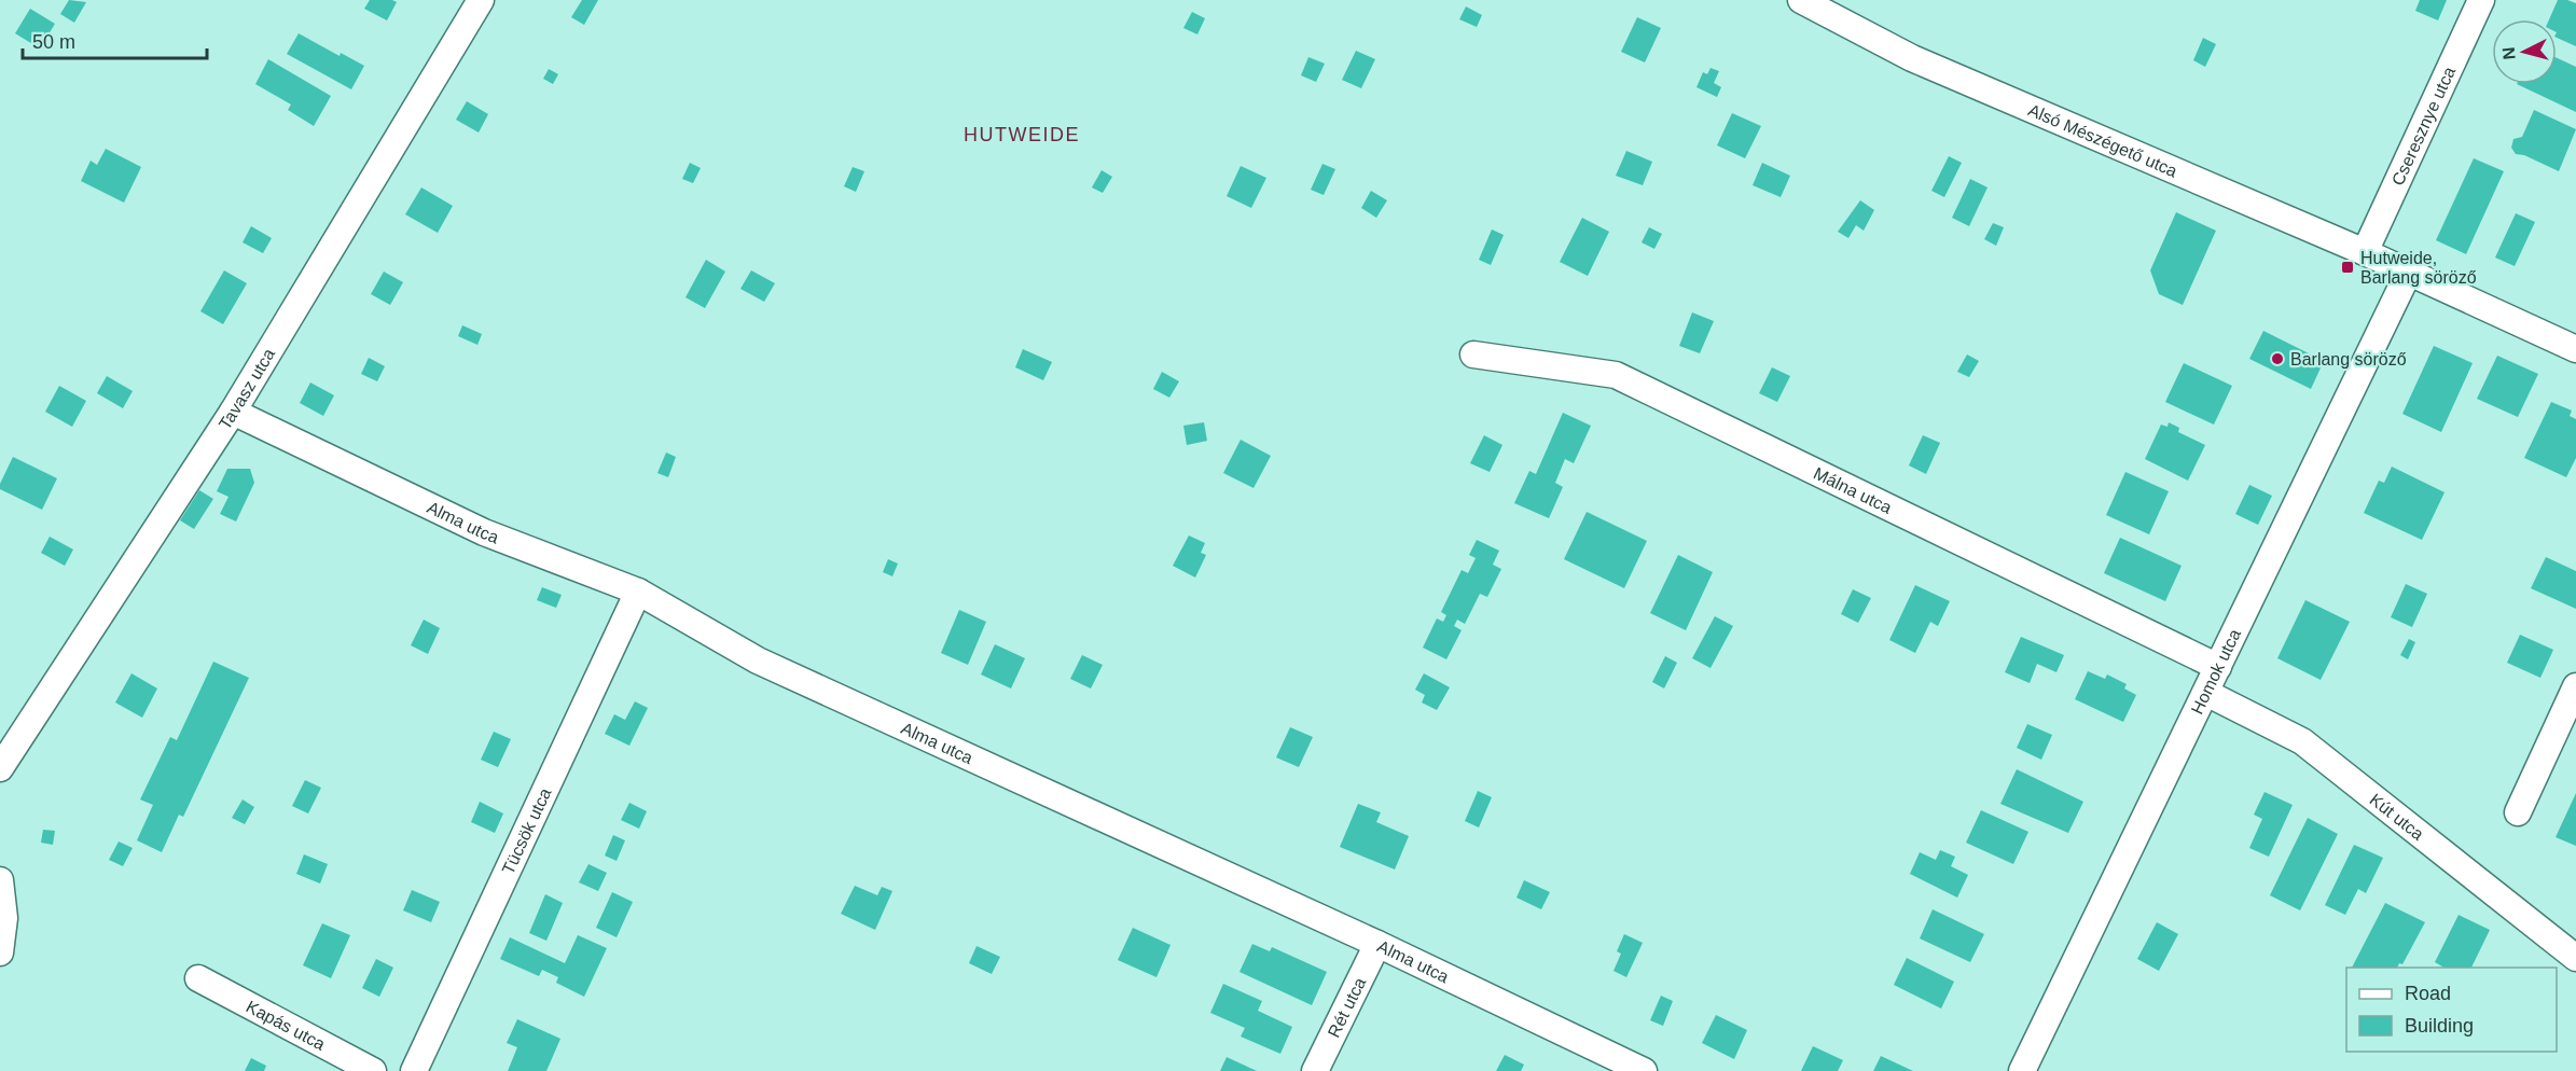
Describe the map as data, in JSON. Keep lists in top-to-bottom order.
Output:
{
  "streets": {
    "street": [
      "Cseresznye utca",
      "Alsó Mészégető utca",
      "Tavasz utca",
      "Málna utca",
      "Alma utca",
      "Homok utca",
      "Kút utca",
      "Tücsök utca",
      "Rét utca",
      "Kapás utca"
    ]
  },
  "crossings": [
    ["Cseresznye utca", "Alsó Mészégető utca"],
    ["Alsó Mészégető utca", "Homok utca"],
    ["Tavasz utca", "Alma utca"],
    ["Málna utca", "Homok utca"],
    ["Alma utca", "Tücsök utca"],
    ["Alma utca", "Rét utca"],
    ["Homok utca", "Kút utca"]
  ],
  "districts": ["HUTWEIDE"],
  "places": {
    "transit": ["Hutweide, Barlang söröző"],
    "other": ["Barlang söröző"]
  },
  "legend": ["Road", "Building"],
  "scale_bar": "50 m",
  "north": "left"
}
